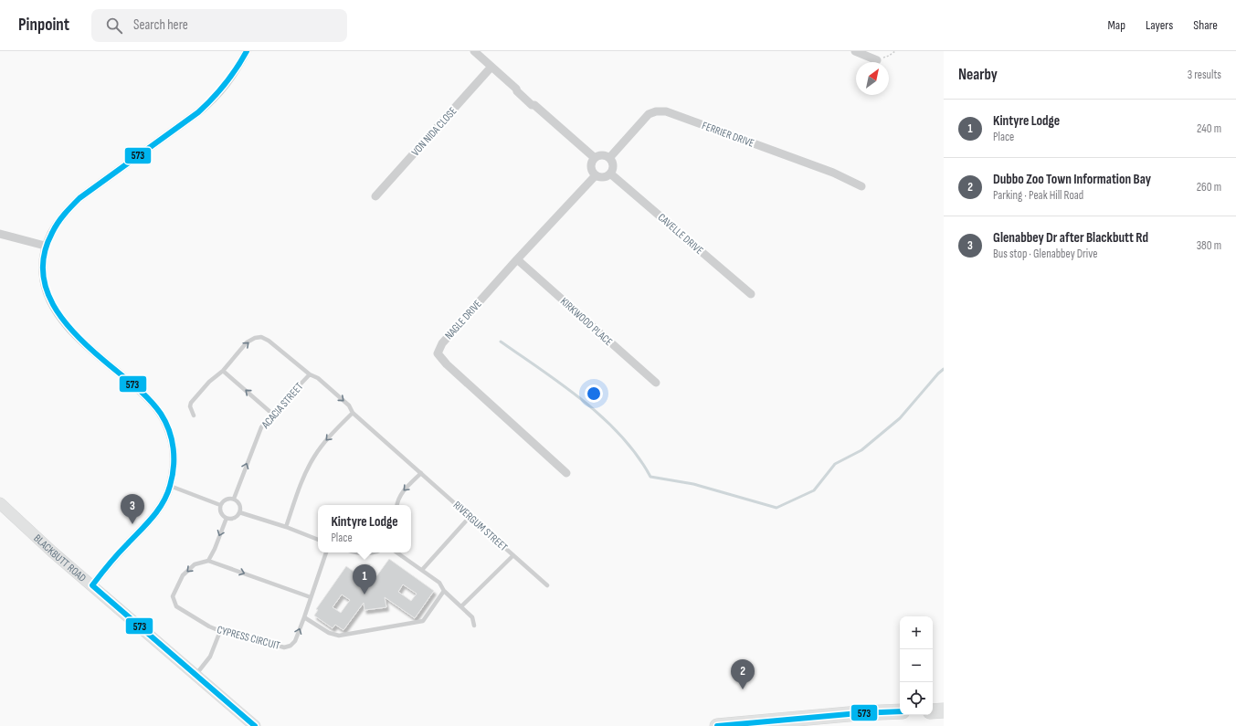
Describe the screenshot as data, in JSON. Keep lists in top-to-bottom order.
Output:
{
  "streets": {
    "street": [
      "VON NIDA CLOSE",
      "FERRIER DRIVE",
      "CAVELLE DRIVE",
      "NAGLE DRIVE",
      "KIRKWOOD PLACE",
      "BLACKBUTT ROAD"
    ],
    "lane": ["ACACIA STREET", "RIVERGUM STREET", "CYPRESS CIRCUIT"]
  },
  "crossings": [
    ["FERRIER DRIVE", "CAVELLE DRIVE"],
    ["FERRIER DRIVE", "NAGLE DRIVE"],
    ["CAVELLE DRIVE", "NAGLE DRIVE"],
    ["NAGLE DRIVE", "KIRKWOOD PLACE"],
    ["ACACIA STREET", "RIVERGUM STREET"]
  ],
  "one_way": ["ACACIA STREET"],
  "lines": ["transit line 573"],
  "north": "top right",
  "page": {
    "header": "Pinpoint",
    "search": "Search here",
    "nav": ["Map", "Layers", "Share"],
    "heading": ["Nearby", "3 results"],
    "list": [
      {
        "mark": "1",
        "name": "Kintyre Lodge",
        "note": "Place",
        "value": "240 m"
      },
      {
        "mark": "2",
        "name": "Dubbo Zoo Town Information Bay",
        "note": "Parking · Peak Hill Road",
        "value": "260 m"
      },
      {
        "mark": "3",
        "name": "Glenabbey Dr after Blackbutt Rd",
        "note": "Bus stop · Glenabbey Drive",
        "value": "380 m"
      }
    ],
    "pins": ["3", "1", "2"],
    "popup": ["Kintyre Lodge", "Place"],
    "map_buttons": ["+", "−"]
  }
}
